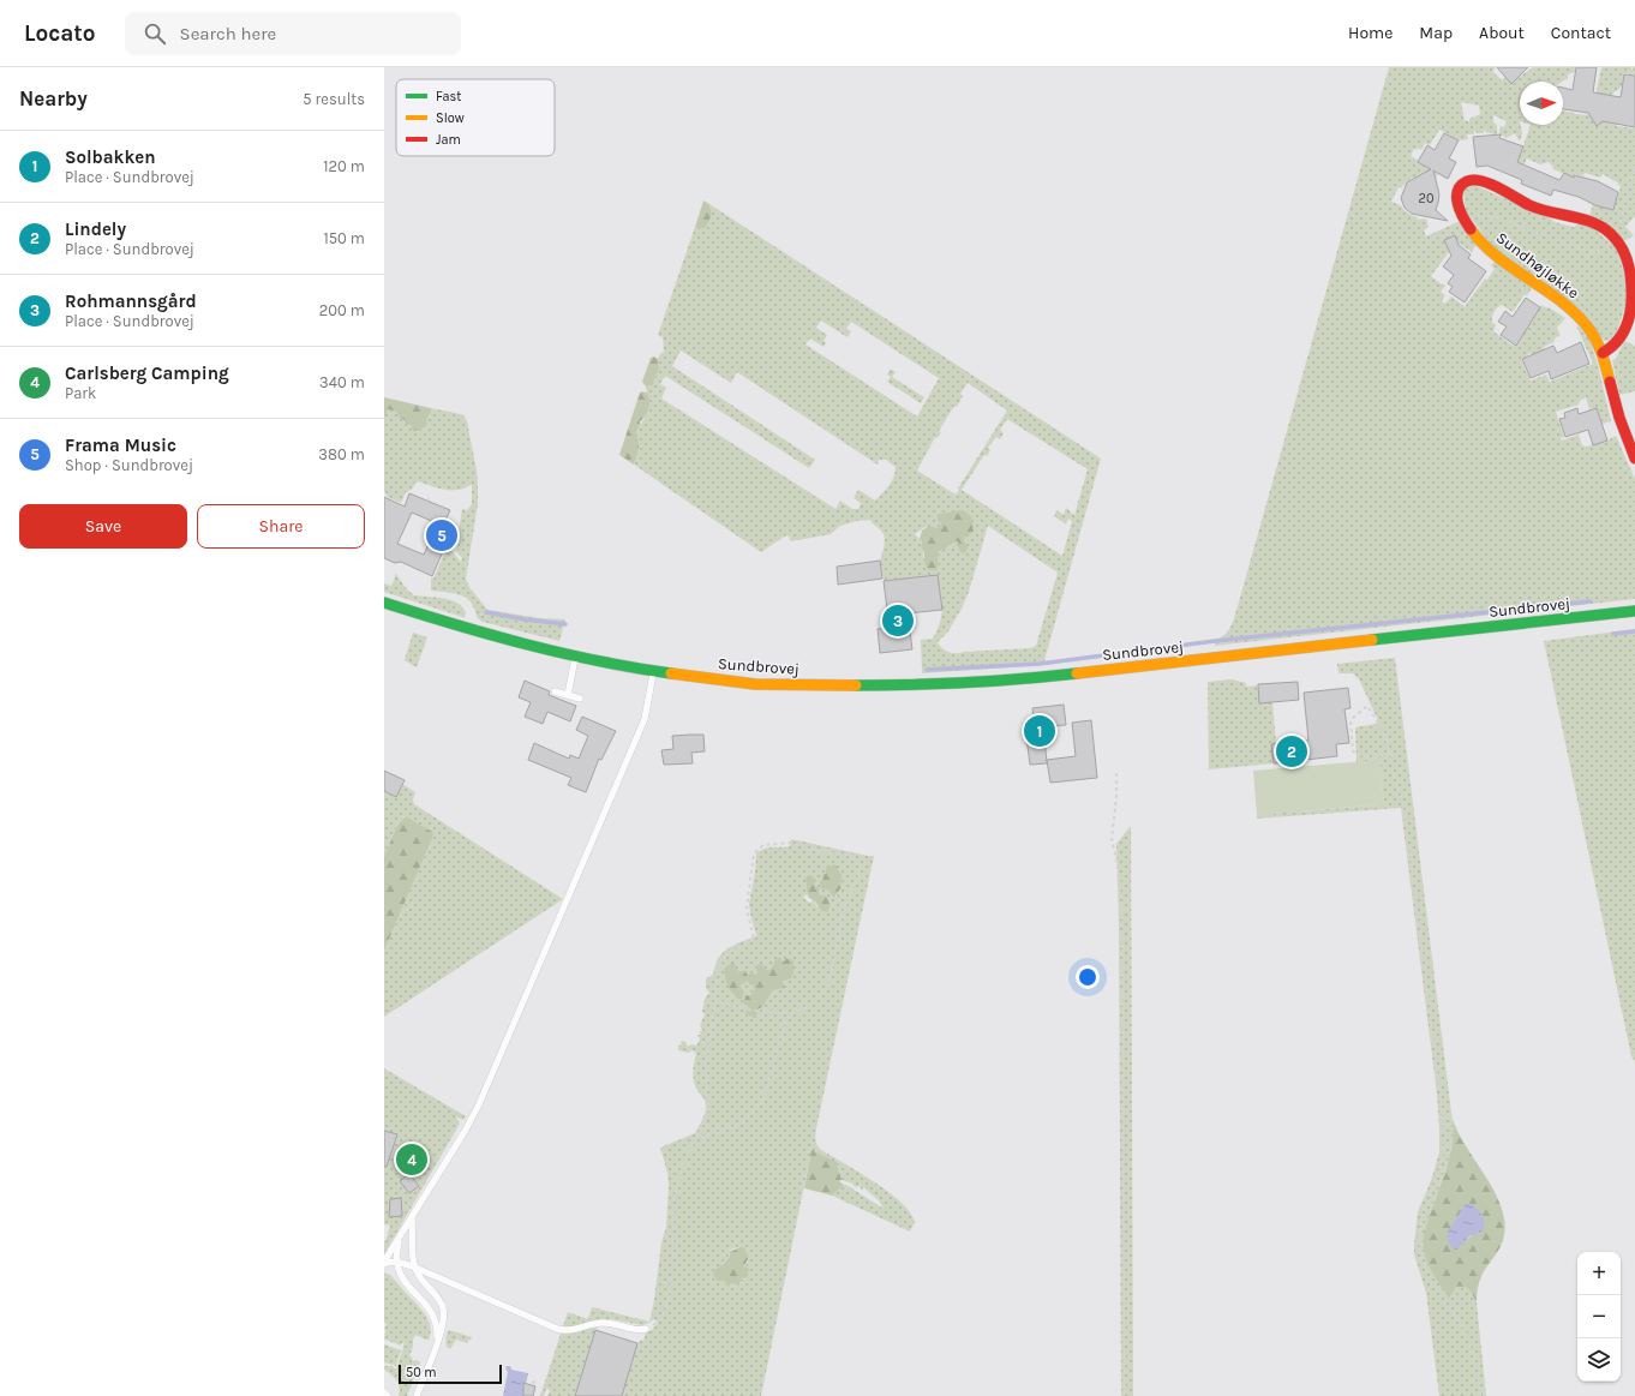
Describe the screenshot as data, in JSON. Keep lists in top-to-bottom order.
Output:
{
  "streets": {
    "main road": ["Sundhøjløkke", "Sundbrovej"]
  },
  "house_numbers": ["20"],
  "legend": ["Fast", "Slow", "Jam"],
  "scale_bar": "50 m",
  "north": "right",
  "page": {
    "header": "Locato",
    "search": "Search here",
    "nav": [
      "Home",
      "Map",
      "About",
      "Contact"
    ],
    "heading": ["Nearby", "5 results"],
    "list": [
      {
        "mark": "1",
        "name": "Solbakken",
        "note": "Place · Sundbrovej",
        "value": "120 m"
      },
      {
        "mark": "2",
        "name": "Lindely",
        "note": "Place · Sundbrovej",
        "value": "150 m"
      },
      {
        "mark": "3",
        "name": "Rohmannsgård",
        "note": "Place · Sundbrovej",
        "value": "200 m"
      },
      {
        "mark": "4",
        "name": "Carlsberg Camping",
        "note": "Park",
        "value": "340 m"
      },
      {
        "mark": "5",
        "name": "Frama Music",
        "note": "Shop · Sundbrovej",
        "value": "380 m"
      }
    ],
    "buttons": ["Save", "Share"],
    "pins": [
      "5",
      "3",
      "1",
      "2",
      "4"
    ],
    "map_buttons": ["+", "−"],
    "scale": "50 m"
  }
}
